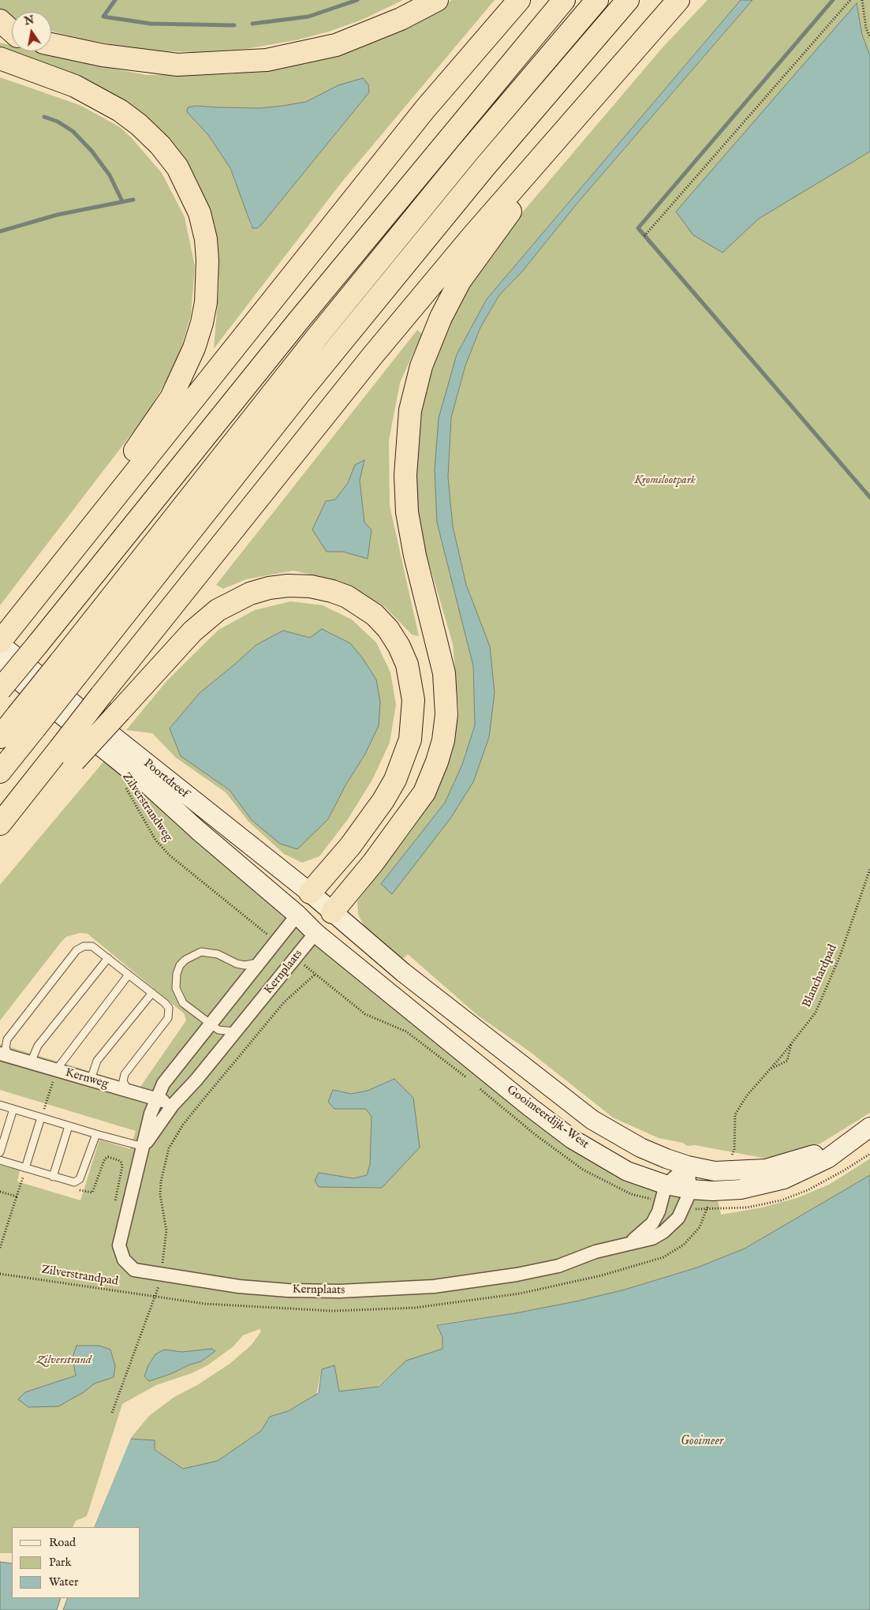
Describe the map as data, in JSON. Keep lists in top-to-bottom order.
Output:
{
  "streets": {
    "street": [
      "Poortdreef",
      "Kernplaats",
      "Kernweg",
      "Gooimeerdijk-West"
    ],
    "path": ["Zilverstrandweg", "Blanchardpad", "Zilverstrandpad"]
  },
  "crossings": [
    ["Poortdreef", "Kernplaats"],
    ["Poortdreef", "Gooimeerdijk-West"],
    ["Zilverstrandweg", "Kernplaats"],
    ["Kernplaats", "Kernweg"],
    ["Kernplaats", "Gooimeerdijk-West"]
  ],
  "water": ["Gooimeer"],
  "parks": ["Kromslootpark", "Zilverstrand"],
  "legend": ["Road", "Park", "Water"],
  "north": "top"
}
